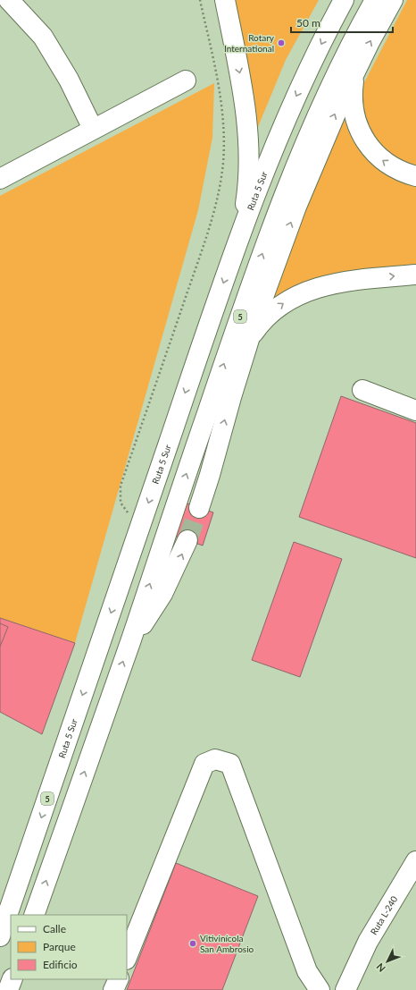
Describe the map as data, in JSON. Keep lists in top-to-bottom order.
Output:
{
  "streets": {
    "main road": ["Ruta 5 Sur", "5", "Ruta L-240"]
  },
  "places": ["Rotary International", "Vitivinícola San Ambrosio"],
  "legend": ["Calle", "Parque", "Edificio"],
  "scale_bar": "50 m",
  "north": "bottom left"
}
